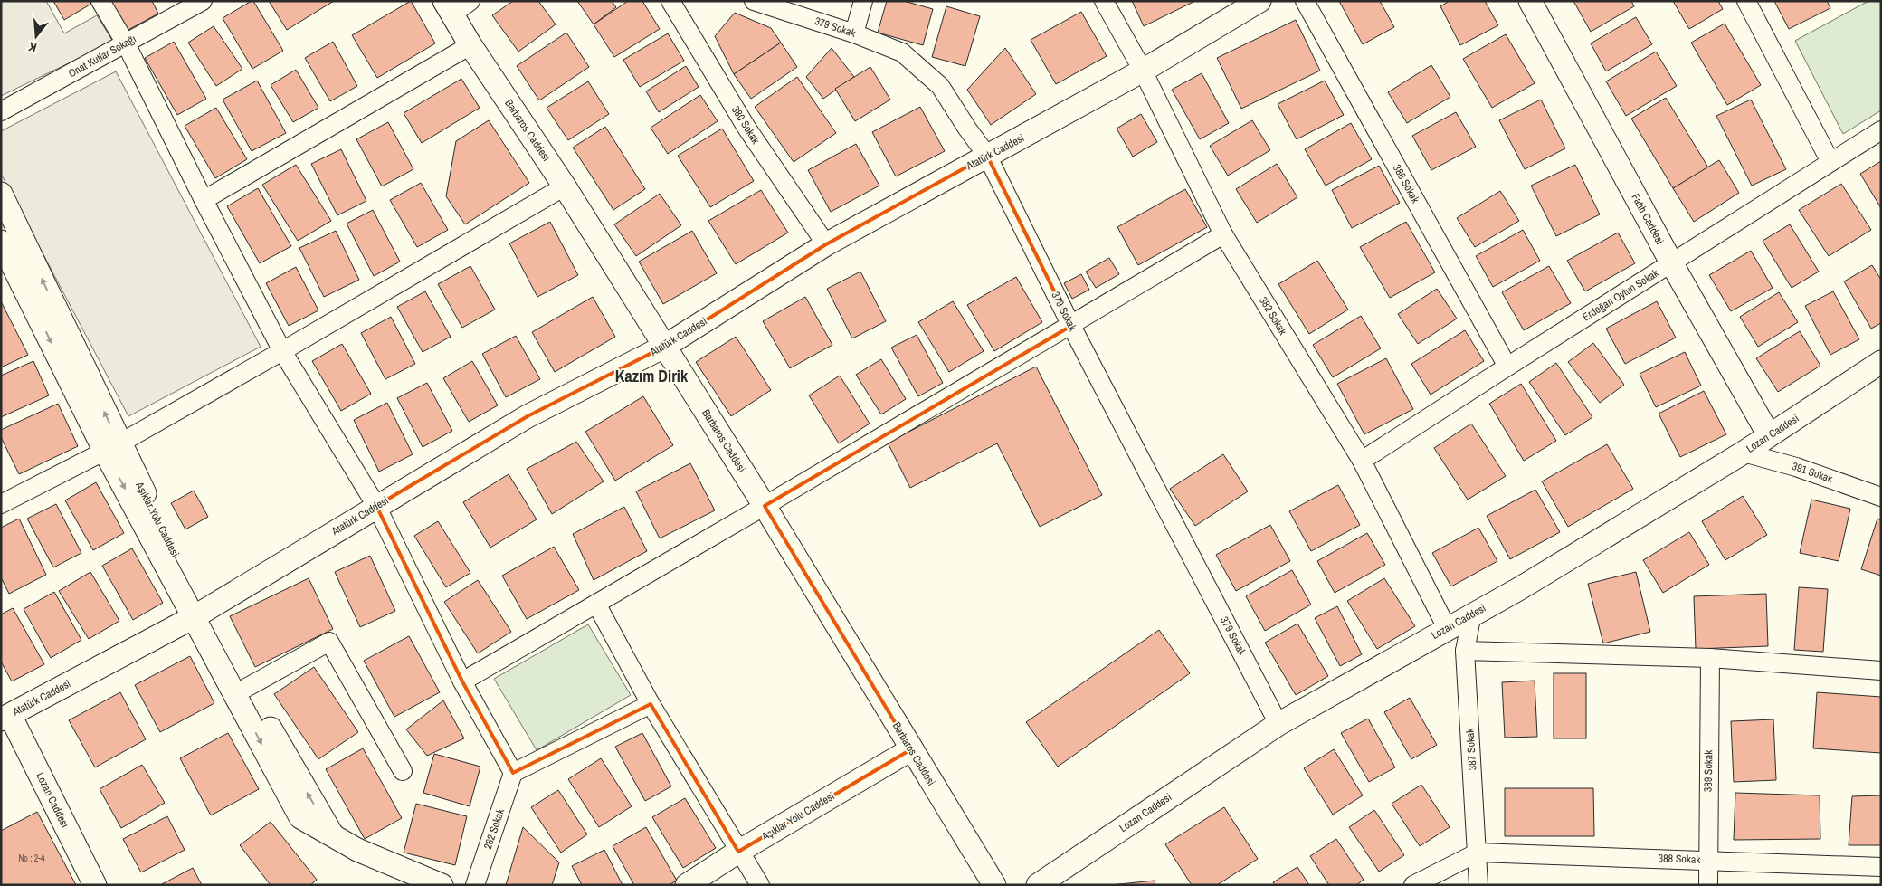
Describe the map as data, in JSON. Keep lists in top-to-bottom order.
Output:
{
  "streets": {
    "street": [
      "379 Sokak",
      "Onat Kutlar Sokağı",
      "380 Sokak",
      "Barbaros Caddesi",
      "Atatürk Caddesi",
      "386 Sokak",
      "Fatih Caddesi",
      "Erdoğan Oytun Sokak",
      "382 Sokak",
      "Lozan Caddesi",
      "391 Sokak",
      "Aşıklar Yolu Caddesi",
      "387 Sokak",
      "389 Sokak",
      "262 Sokak",
      "388 Sokak"
    ]
  },
  "crossings": [
    ["379 Sokak", "Atatürk Caddesi"],
    ["379 Sokak", "Lozan Caddesi"],
    ["380 Sokak", "Atatürk Caddesi"],
    ["Barbaros Caddesi", "Atatürk Caddesi"],
    ["Barbaros Caddesi", "Aşıklar Yolu Caddesi"],
    ["Atatürk Caddesi", "382 Sokak"],
    ["Atatürk Caddesi", "Lozan Caddesi"],
    ["Atatürk Caddesi", "Aşıklar Yolu Caddesi"],
    ["386 Sokak", "Erdoğan Oytun Sokak"],
    ["Fatih Caddesi", "Erdoğan Oytun Sokak"],
    ["Fatih Caddesi", "Lozan Caddesi"],
    ["Erdoğan Oytun Sokak", "382 Sokak"],
    ["382 Sokak", "Lozan Caddesi"],
    ["Lozan Caddesi", "391 Sokak"],
    ["Lozan Caddesi", "387 Sokak"],
    ["387 Sokak", "388 Sokak"],
    ["389 Sokak", "388 Sokak"]
  ],
  "districts": ["Kazım Dirik"],
  "house_numbers": ["No : 2-4"],
  "north": "bottom"
}
